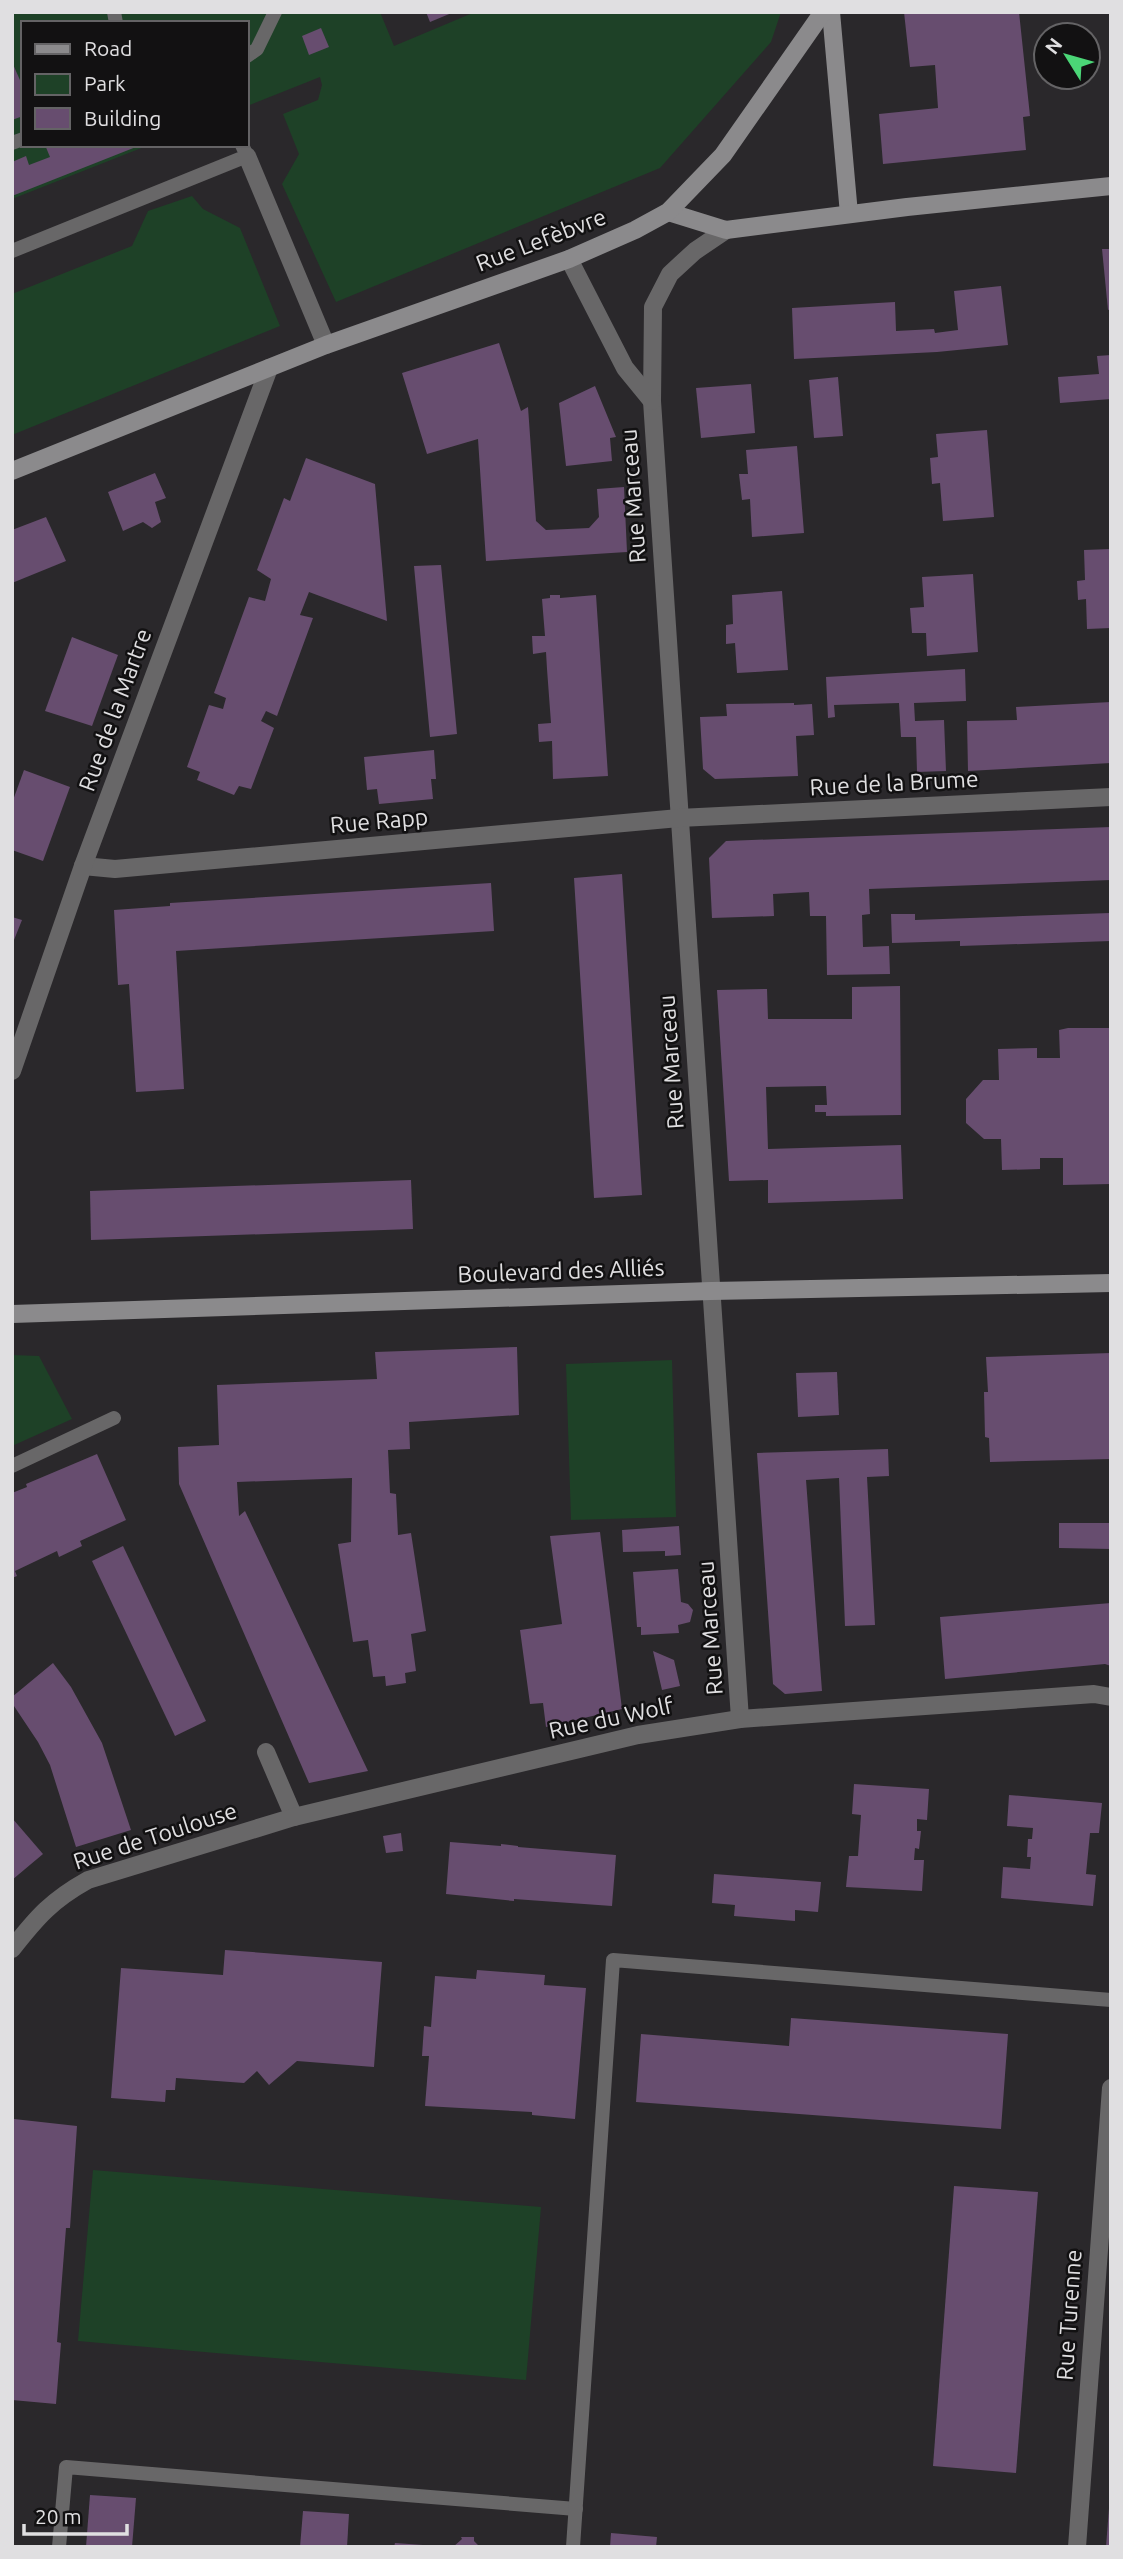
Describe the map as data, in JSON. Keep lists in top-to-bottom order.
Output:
{
  "streets": {
    "main road": ["Rue Lefèbvre", "Boulevard des Alliés"],
    "street": [
      "Rue Marceau",
      "Rue de la Martre",
      "Rue de la Brume",
      "Rue Rapp",
      "Rue du Wolf",
      "Rue de Toulouse",
      "Rue Turenne"
    ]
  },
  "crossings": [
    ["Rue Lefèbvre", "Rue Marceau"],
    ["Rue Lefèbvre", "Rue de la Martre"],
    ["Rue Marceau", "Rue de la Brume"],
    ["Rue Marceau", "Rue Rapp"],
    ["Rue Marceau", "Boulevard des Alliés"],
    ["Rue Marceau", "Rue du Wolf"],
    ["Rue de la Martre", "Rue Rapp"],
    ["Rue de la Brume", "Rue Rapp"],
    ["Rue du Wolf", "Rue de Toulouse"]
  ],
  "legend": ["Road", "Park", "Building"],
  "scale_bar": "20 m",
  "north": "top left"
}
